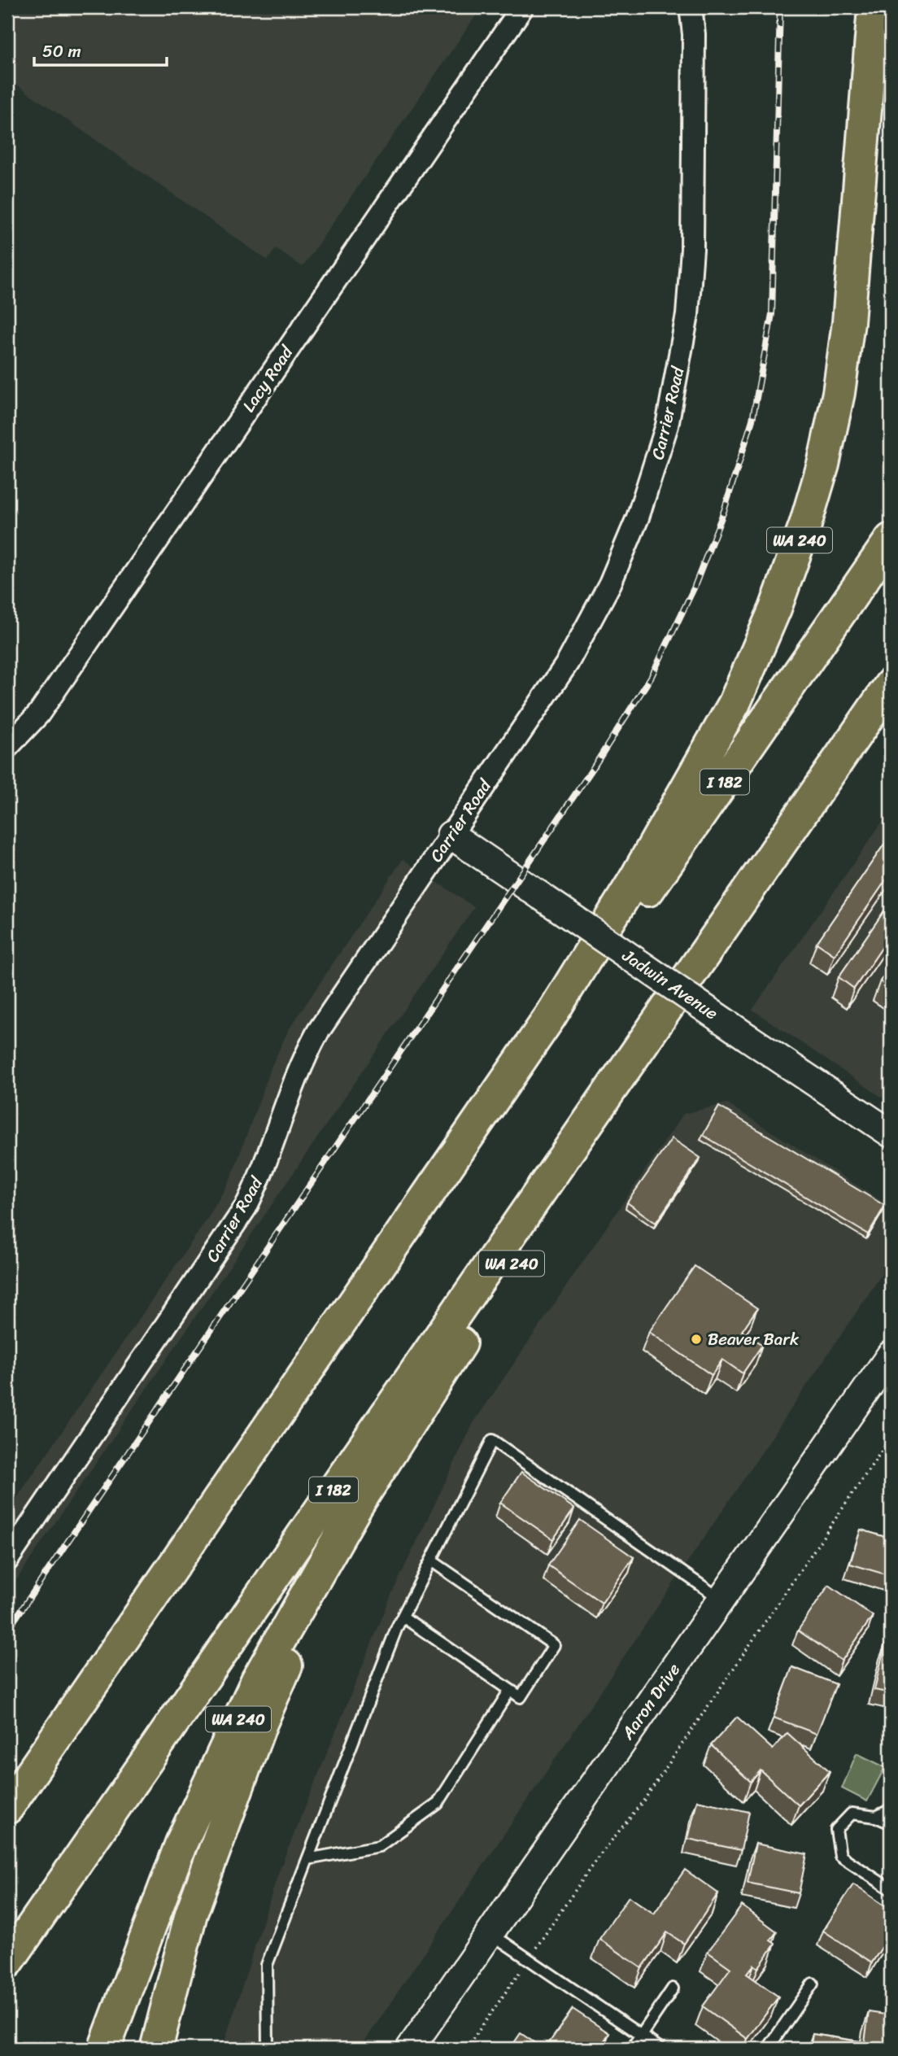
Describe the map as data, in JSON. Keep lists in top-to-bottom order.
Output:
{
  "streets": {
    "highway": ["WA 240", "I 182"],
    "street": [
      "Lacy Road",
      "Carrier Road",
      "Jadwin Avenue",
      "Aaron Drive"
    ]
  },
  "crossings": [
    ["Carrier Road", "Jadwin Avenue"],
    ["WA 240", "I 182"]
  ],
  "places": ["Beaver Bark"],
  "scale_bar": "50 m"
}
